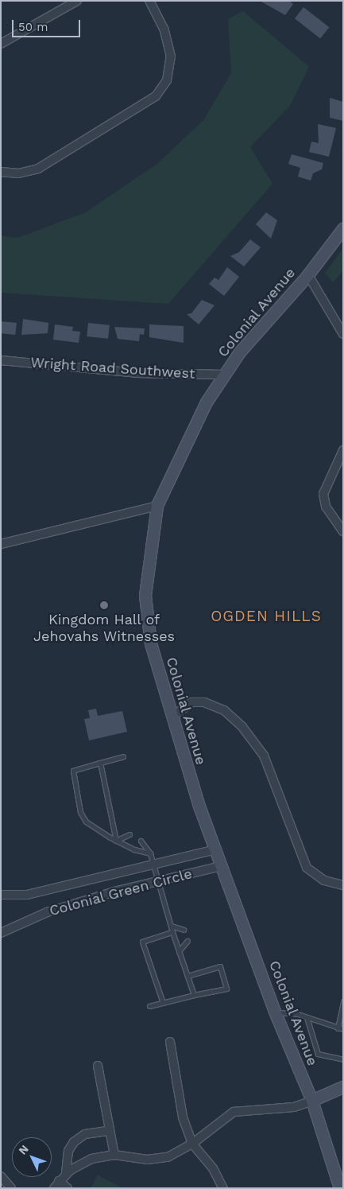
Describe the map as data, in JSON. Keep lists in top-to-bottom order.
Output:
{
  "streets": {
    "main road": ["Colonial Avenue"],
    "street": ["Wright Road Southwest", "Colonial Green Circle"]
  },
  "crossings": [
    ["Colonial Avenue", "Wright Road Southwest"],
    ["Colonial Avenue", "Colonial Green Circle"]
  ],
  "districts": ["OGDEN HILLS"],
  "places": ["Kingdom Hall of Jehovahs Witnesses"],
  "scale_bar": "50 m",
  "north": "top left"
}
